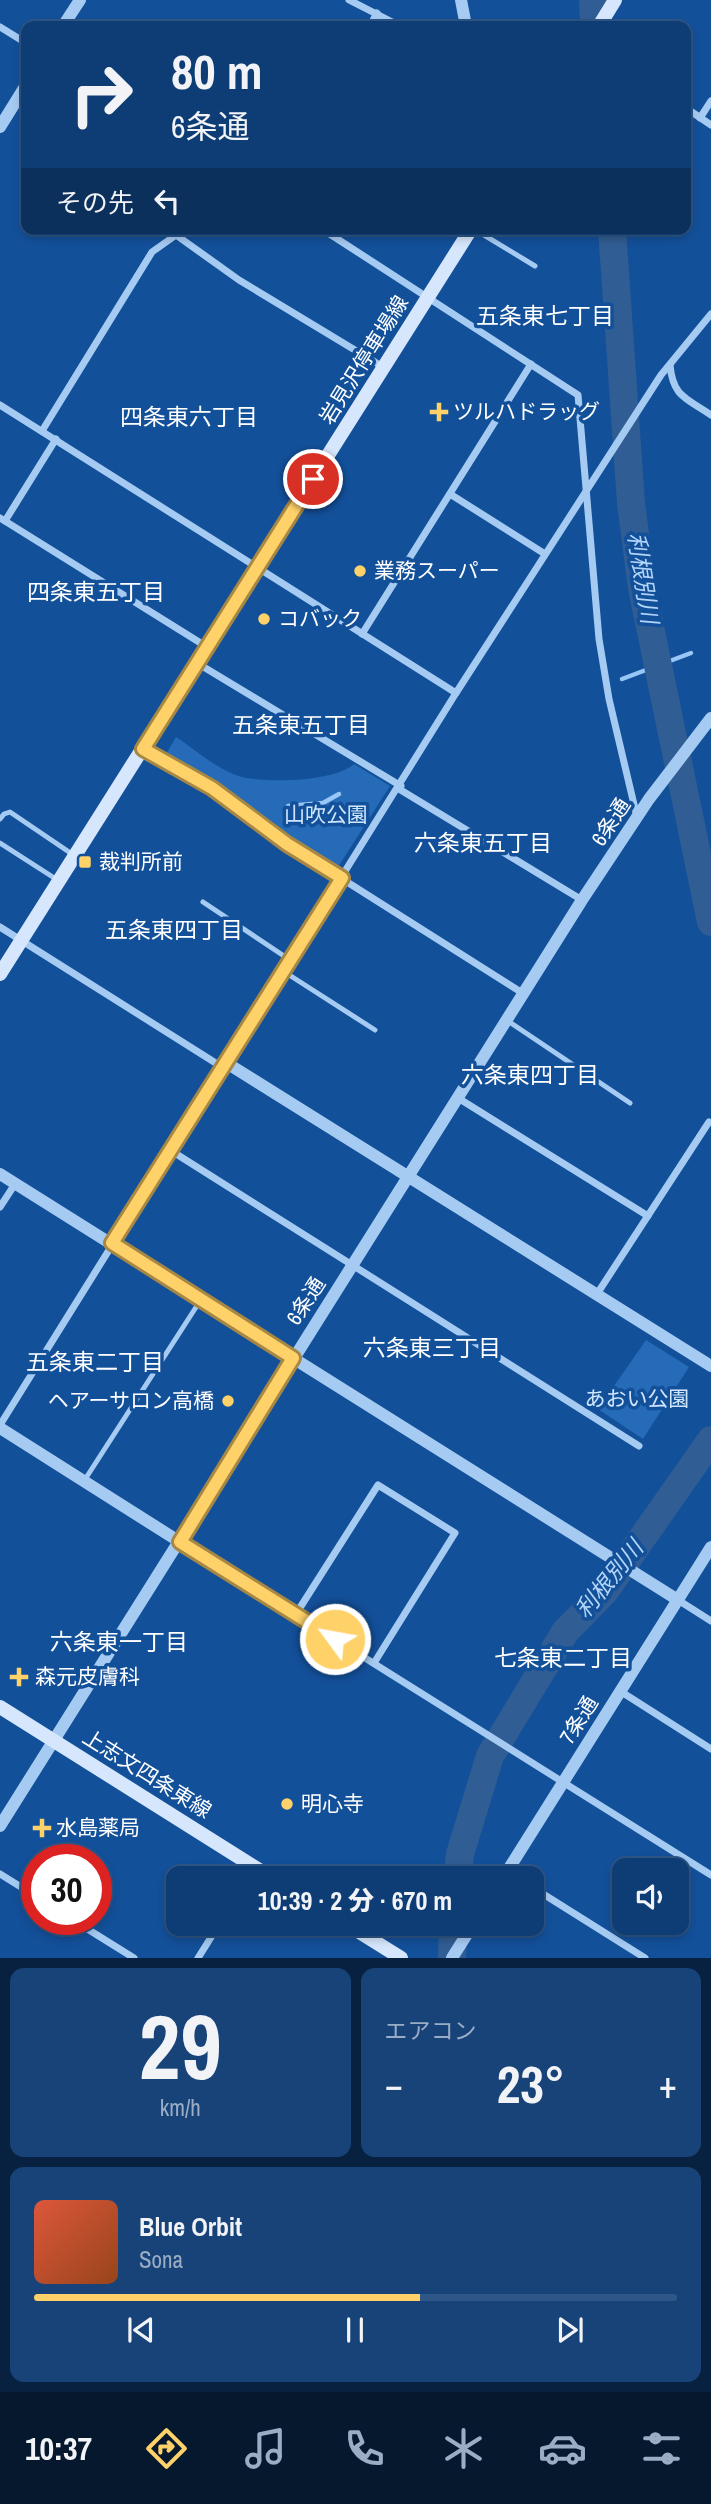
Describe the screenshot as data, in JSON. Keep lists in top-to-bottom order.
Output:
{
  "streets": {
    "main road": ["岩見沢停車場線", "上志文四条東線"],
    "street": ["6条通", "7条通"]
  },
  "crossings": [
    ["6条通", "上志文四条東線"]
  ],
  "districts": [
    "五条東七丁目",
    "四条東六丁目",
    "四条東五丁目",
    "五条東五丁目",
    "六条東五丁目",
    "五条東四丁目",
    "六条東四丁目",
    "六条東三丁目",
    "五条東二丁目",
    "六条東一丁目",
    "七条東二丁目"
  ],
  "water": ["利根別川"],
  "parks": ["山吹公園", "あおい公園"],
  "places": {
    "health": ["ツルハドラッグ", "森元皮膚科", "水島薬局"],
    "other": [
      "業務スーパー",
      "コバック",
      "ヘアーサロン高橋",
      "明心寺"
    ],
    "transit": ["裁判所前"]
  },
  "page": {
    "turn": ["80 m", "6条通"],
    "then": "その先",
    "limit": "30",
    "trip": "10:39 · 2 分 · 670 m",
    "tile": [
      ["29", "km/h"],
      "エアコン"
    ],
    "heat": ["−", "23°", "+"],
    "song": ["Blue Orbit", "Sona"],
    "tabs": "10:37"
  }
}
